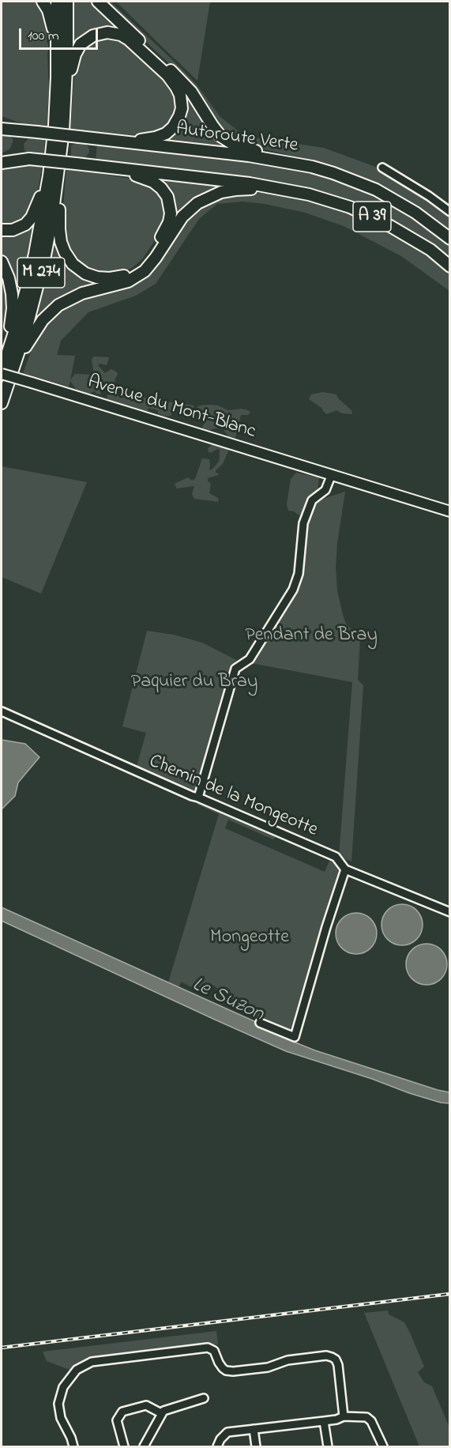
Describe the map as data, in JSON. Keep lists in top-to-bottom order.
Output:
{
  "streets": {
    "highway": ["Autoroute Verte", "A 39", "M 274"],
    "main road": ["Avenue du Mont-Blanc"],
    "street": ["Chemin de la Mongeotte"]
  },
  "crossings": [
    ["M 274", "Avenue du Mont-Blanc"]
  ],
  "water": ["Le Suzon"],
  "parks": ["Pendant de Bray", "Paquier du Bray", "Mongeotte"],
  "scale_bar": "100 m"
}
